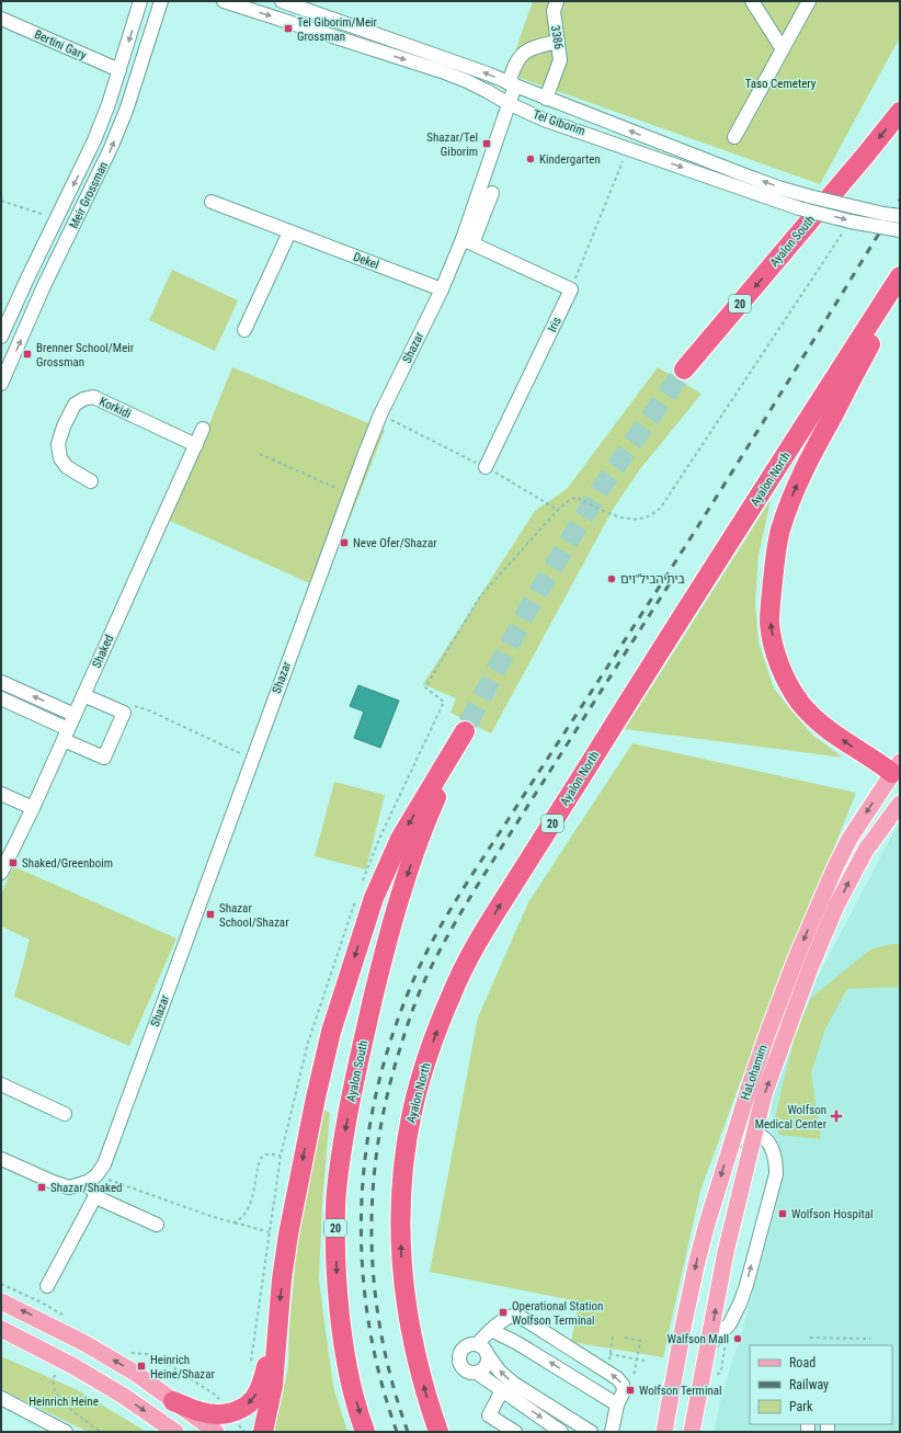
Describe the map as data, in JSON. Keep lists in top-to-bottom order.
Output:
{
  "streets": {
    "highway": ["Ayalon South", "20", "Ayalon North"],
    "main road": ["HaLohamim"],
    "street": [
      "3386",
      "Bertini Gary",
      "Tel Giborim",
      "Meir Grossman",
      "Dekel",
      "Iris",
      "Shazar",
      "Korkidi",
      "Shaked"
    ]
  },
  "crossings": [
    ["3386", "Tel Giborim"],
    ["3386", "Shazar"],
    ["Bertini Gary", "Meir Grossman"],
    ["Tel Giborim", "Shazar"],
    ["Dekel", "Shazar"],
    ["Korkidi", "Shaked"]
  ],
  "one_way": ["Ayalon North"],
  "parks": ["Taso Cemetery", "Heinrich Heine"],
  "places": {
    "transit": [
      "Tel Giborim/Meir Grossman",
      "Shazar/Tel Giborim",
      "Brenner School/Meir Grossman",
      "Neve Ofer/Shazar",
      "Shaked/Greenboim",
      "Shazar School/Shazar",
      "Shazar/Shaked",
      "Wolfson Hospital",
      "Operational Station Wolfson Terminal",
      "Heinrich Heine/Shazar",
      "Wolfson Terminal"
    ],
    "other": ["Kindergarten", "בית הביל\"וים", "Walfson Mall"],
    "health": ["Wolfson Medical Center"]
  },
  "legend": ["Road", "Railway", "Park"]
}
